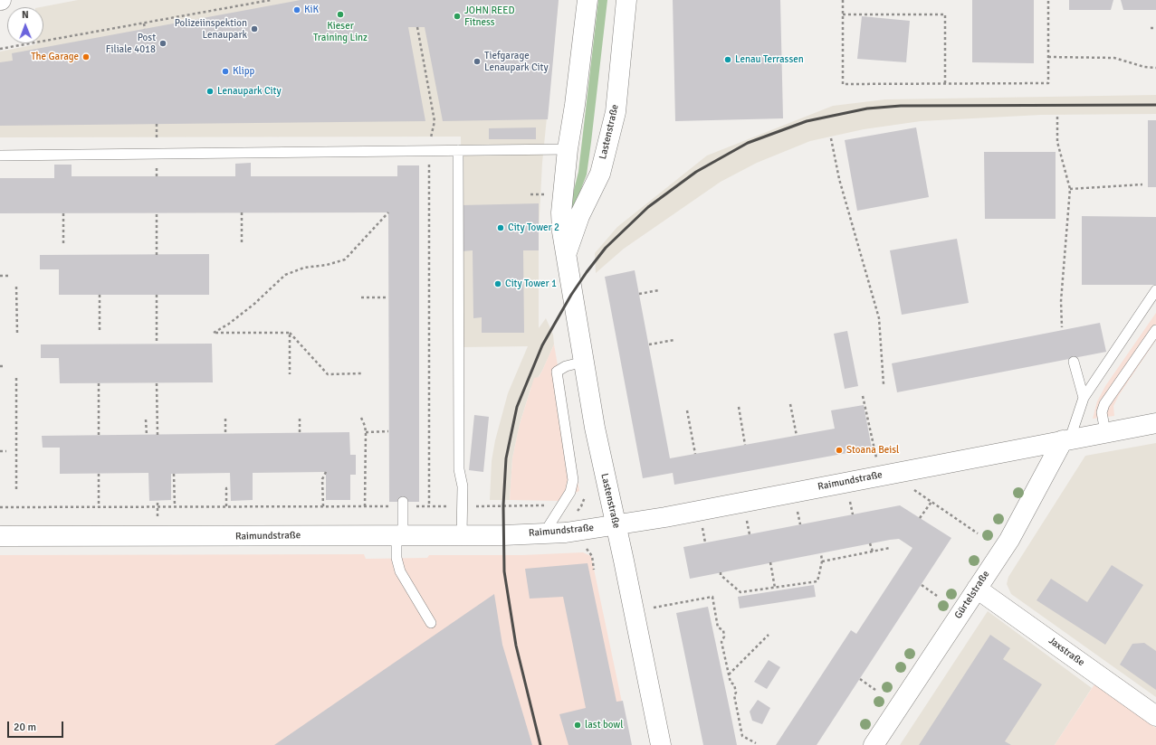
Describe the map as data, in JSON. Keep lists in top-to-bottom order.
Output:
{
  "streets": {
    "street": [
      "Lastenstraße",
      "Raimundstraße",
      "Gürtelstraße",
      "Jaxstraße"
    ]
  },
  "crossings": [
    ["Lastenstraße", "Raimundstraße"],
    ["Raimundstraße", "Gürtelstraße"],
    ["Gürtelstraße", "Jaxstraße"]
  ],
  "places": [
    "KiK",
    "Kieser Training Linz",
    "JOHN REED Fitness",
    "Polizeiinspektion Lenaupark",
    "Post Filiale 4018",
    "The Garage",
    "Lenau Terrassen",
    "Tiefgarage Lenaupark City",
    "Klipp",
    "Lenaupark City",
    "City Tower 2",
    "City Tower 1",
    "Stoana Beisl",
    "last bowl"
  ],
  "scale_bar": "20 m",
  "north": "top"
}
